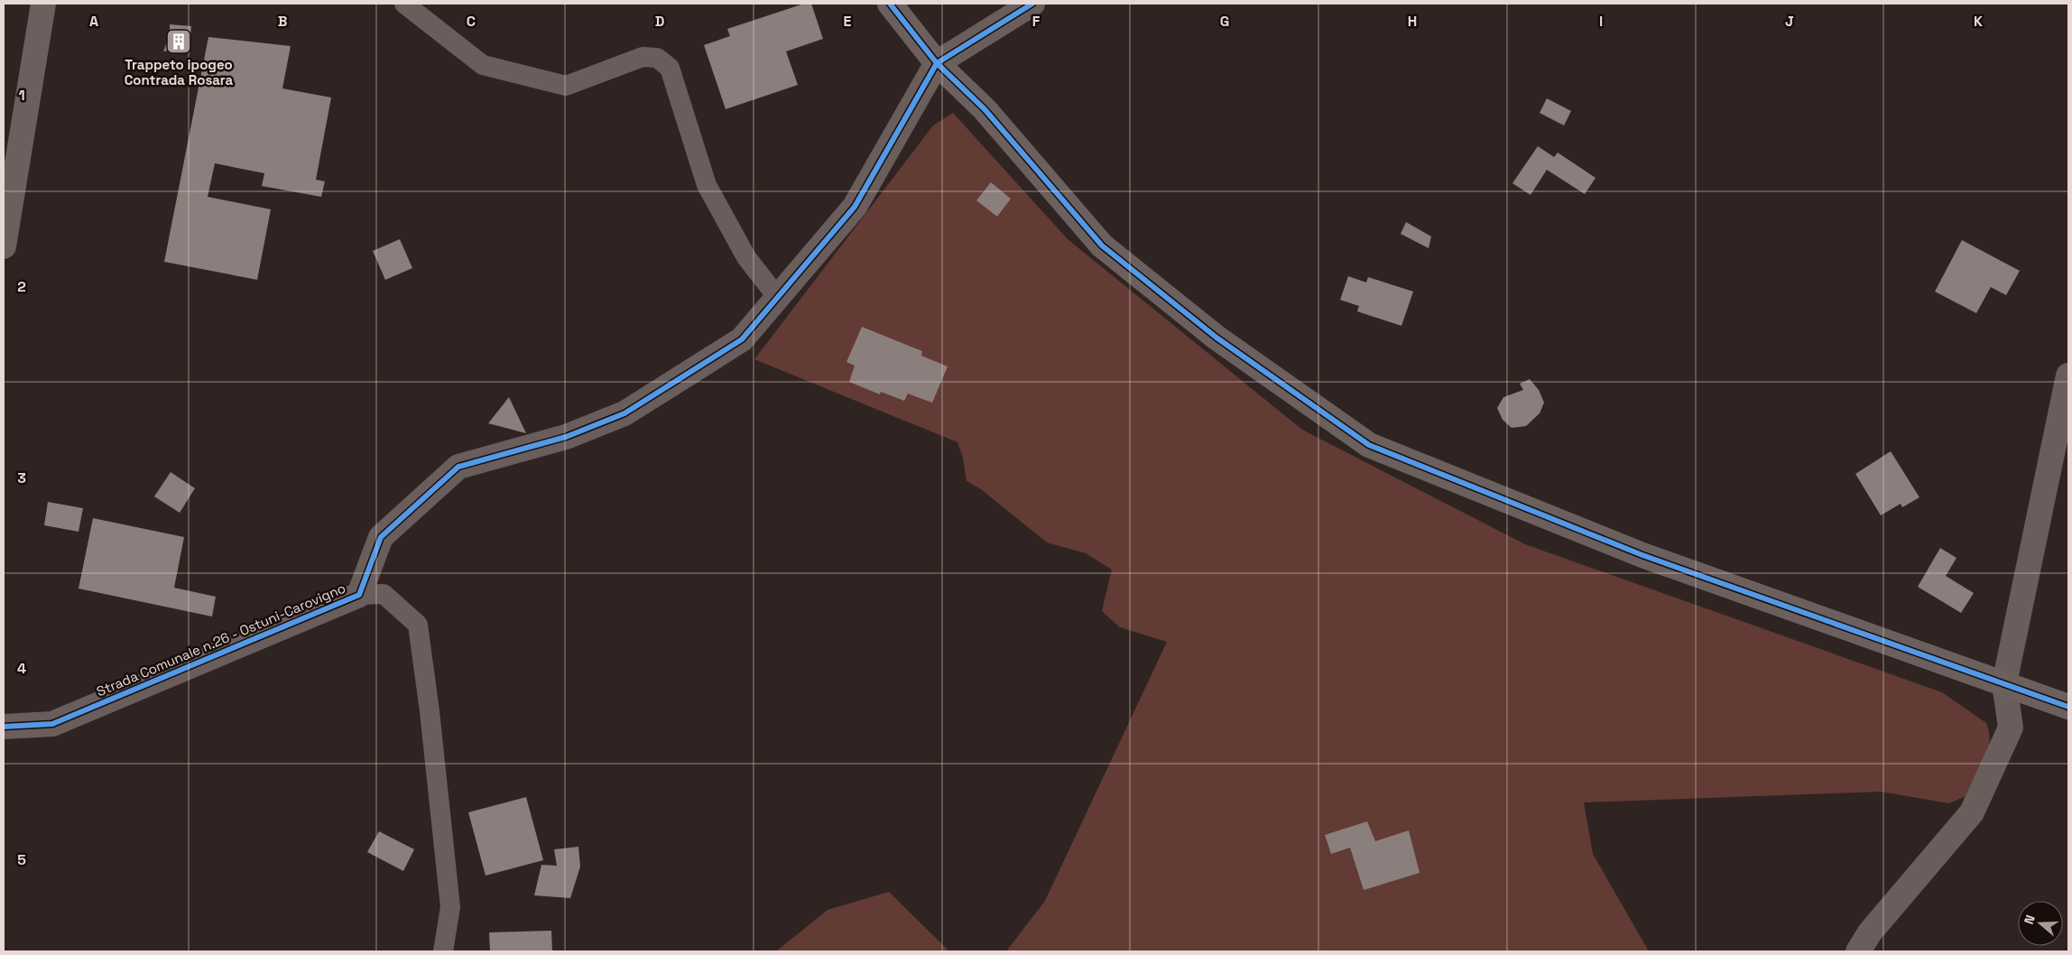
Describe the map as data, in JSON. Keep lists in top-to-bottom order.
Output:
{
  "streets": {
    "street": ["Strada Comunale n.26 - Ostuni-Carovigno"]
  },
  "places": {
    "building": ["Trappeto ipogeo Contrada Rosara"]
  },
  "north": "left",
  "grid": {
    "columns": [
      "A",
      "B",
      "C",
      "D",
      "E",
      "F",
      "G",
      "H",
      "I",
      "J",
      "K"
    ],
    "rows": [
      "1",
      "2",
      "3",
      "4",
      "5"
    ]
  }
}
